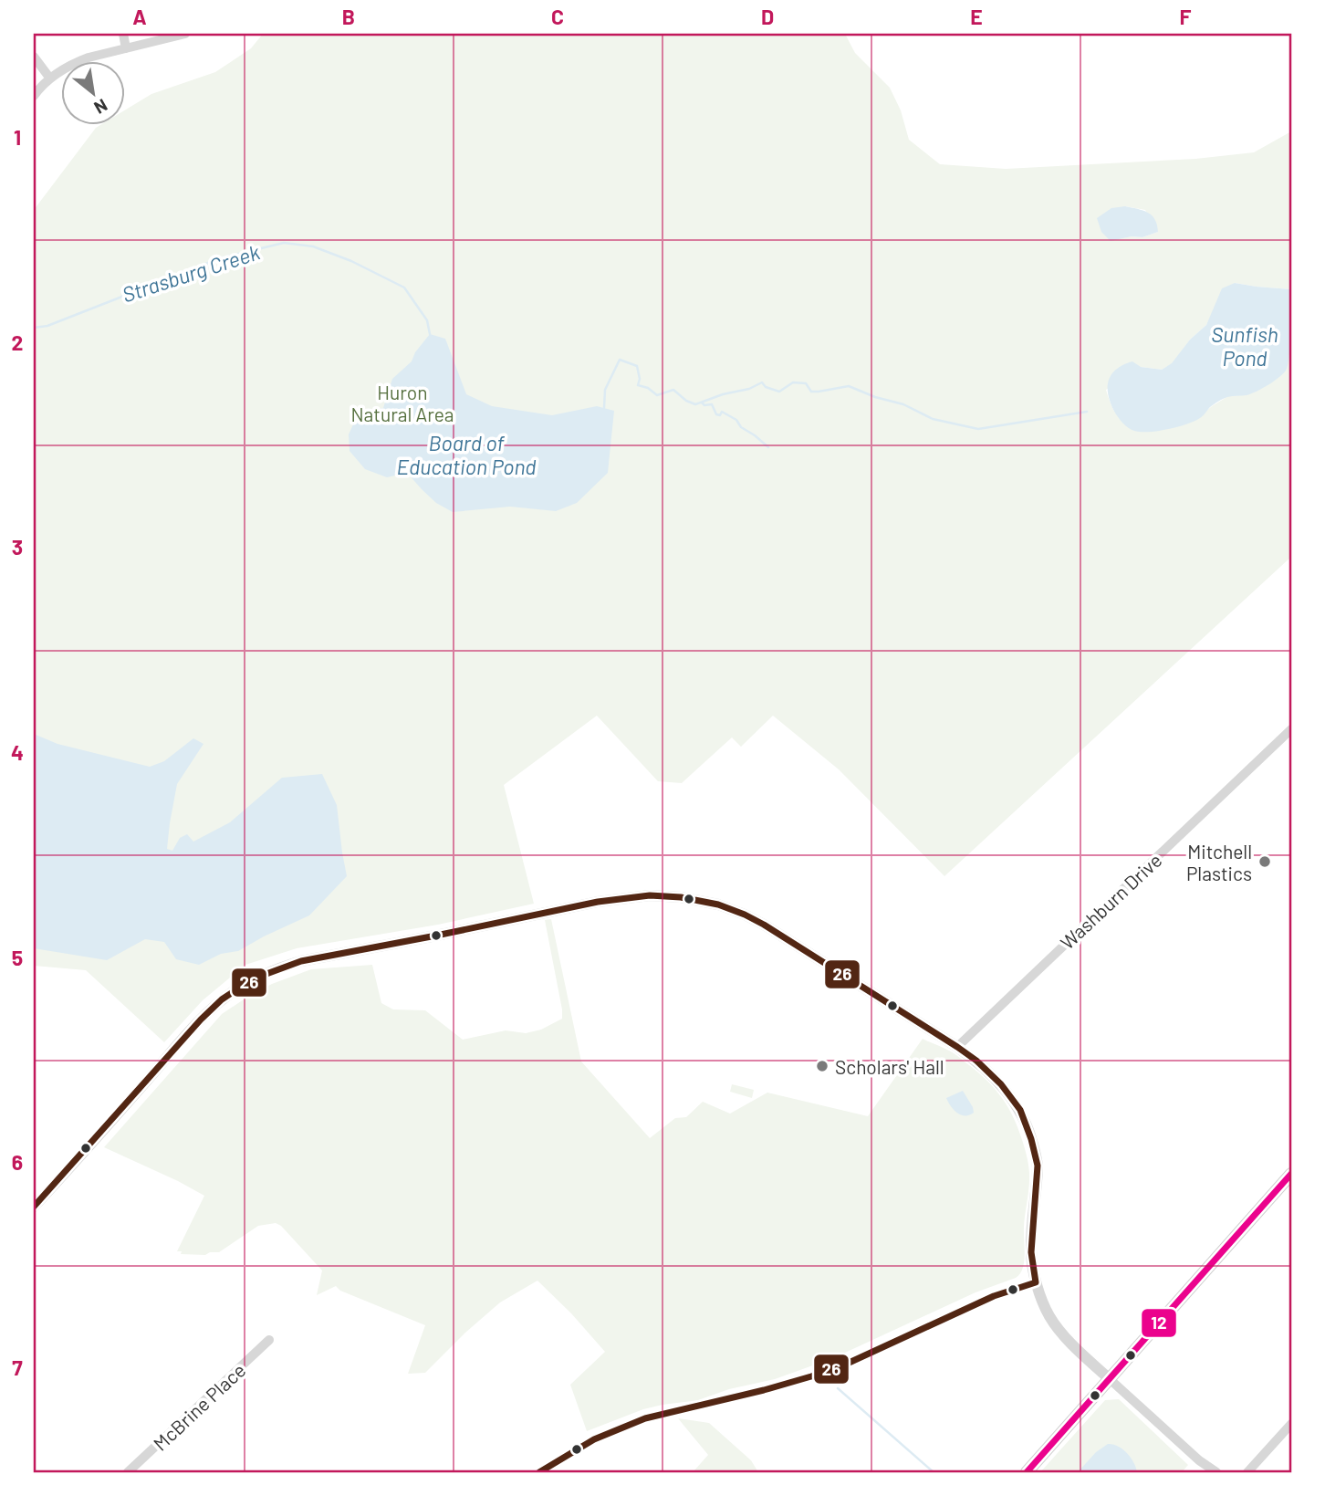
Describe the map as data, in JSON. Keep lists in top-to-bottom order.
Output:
{
  "streets": {
    "street": ["Washburn Drive", "McBrine Place"]
  },
  "water": ["Strasburg Creek", "Sunfish Pond", "Board of Education Pond"],
  "parks": ["Huron Natural Area"],
  "places": ["Mitchell Plastics", "Scholars' Hall"],
  "lines": ["transit line 26", "transit line 12"],
  "north": "bottom right",
  "grid": {
    "columns": [
      "A",
      "B",
      "C",
      "D",
      "E",
      "F"
    ],
    "rows": [
      "1",
      "2",
      "3",
      "4",
      "5",
      "6",
      "7"
    ]
  }
}
